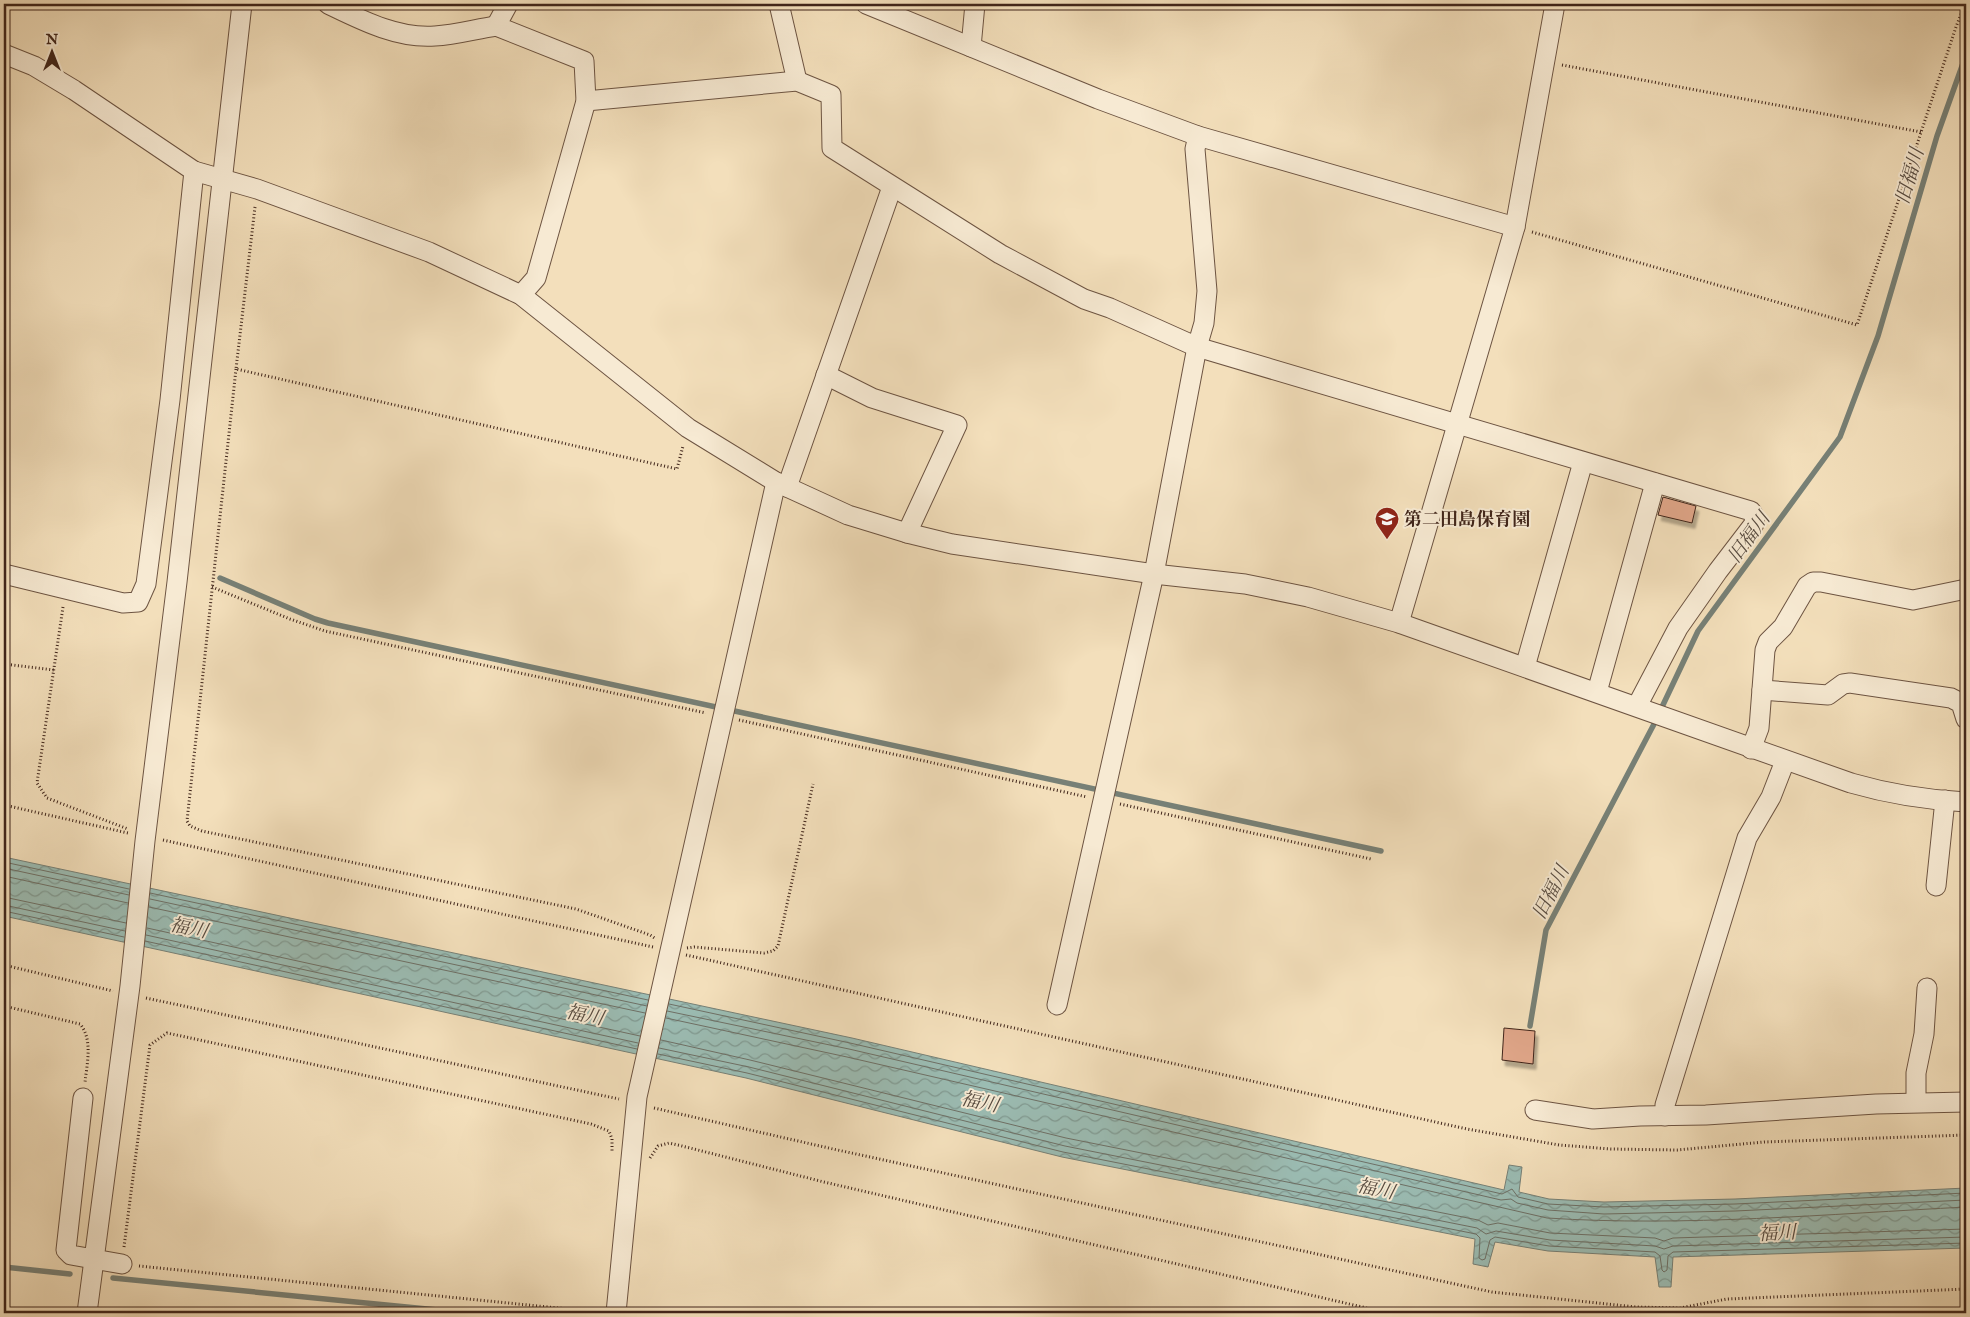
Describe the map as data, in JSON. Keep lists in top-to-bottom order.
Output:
{
  "water": ["旧福川", "福川"],
  "places": {
    "school or university": ["第二田島保育園"]
  },
  "north": "top"
}
